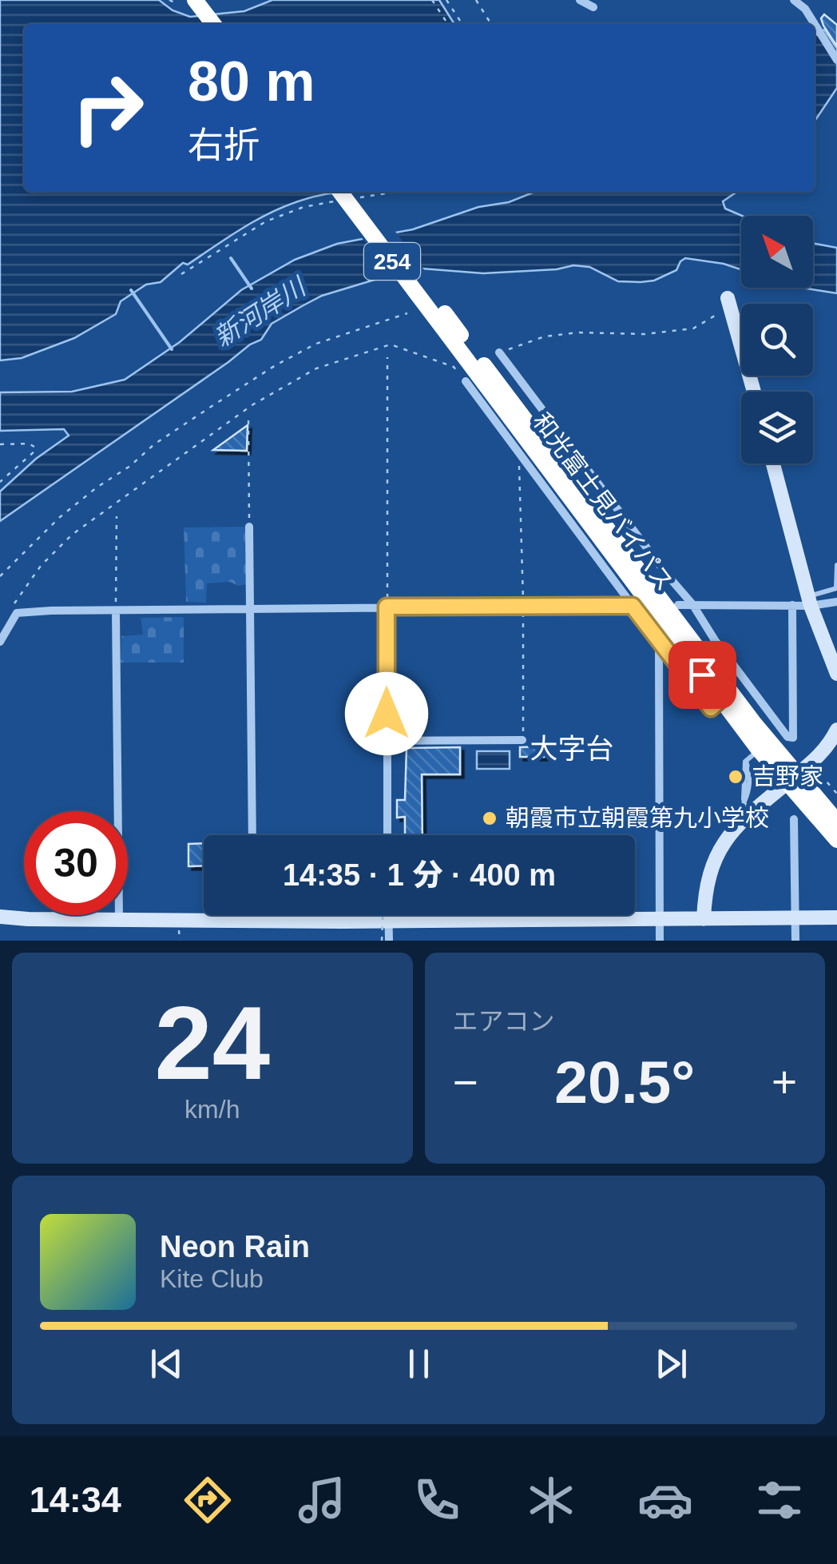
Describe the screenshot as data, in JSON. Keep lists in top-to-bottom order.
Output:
{
  "streets": {
    "highway": ["254", "和光富士見バイパス"]
  },
  "districts": ["大字台"],
  "water": ["新河岸川"],
  "places": ["吉野家", "朝霞市立朝霞第九小学校"],
  "north": "top left",
  "page": {
    "turn": ["80 m", "右折"],
    "limit": "30",
    "trip": "14:35 · 1 分 · 400 m",
    "tile": [
      ["24", "km/h"],
      "エアコン"
    ],
    "heat": ["−", "20.5°", "+"],
    "song": ["Neon Rain", "Kite Club"],
    "tabs": "14:34"
  }
}
